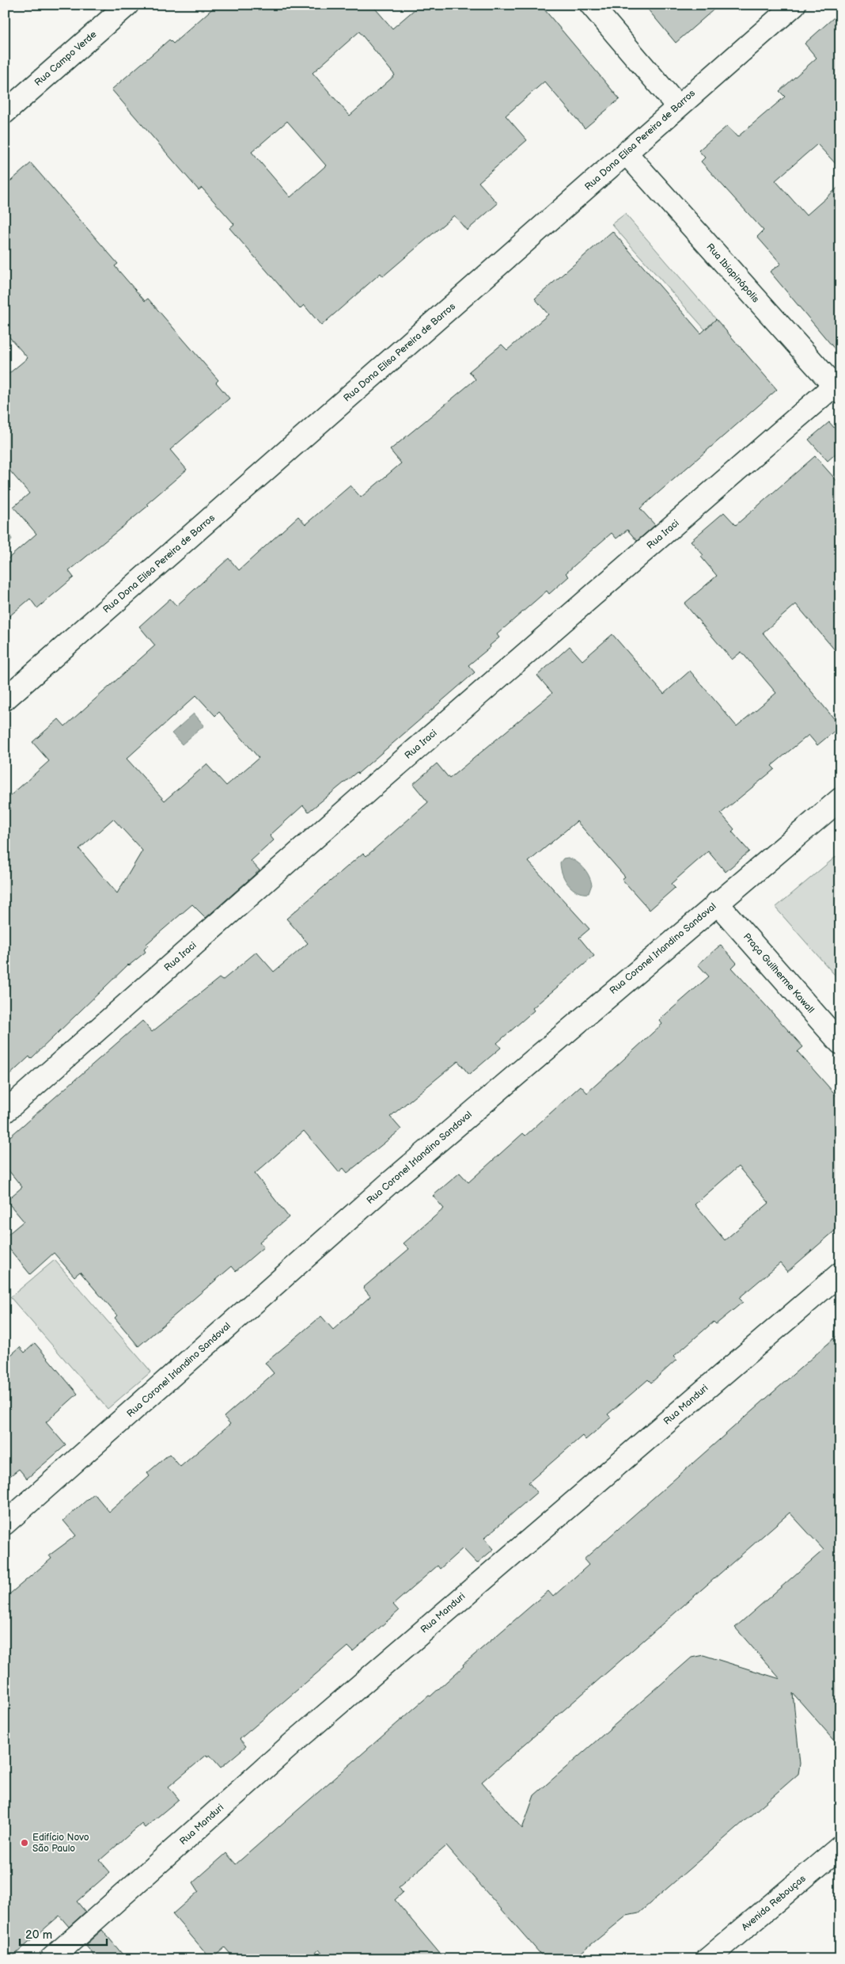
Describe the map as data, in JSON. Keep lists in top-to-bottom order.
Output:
{
  "streets": {
    "street": [
      "Rua Campo Verde",
      "Rua Dona Elisa Pereira de Barros",
      "Rua Ibiapinópolis",
      "Rua Iraci",
      "Rua Coronel Irlandino Sandoval",
      "Praça Guilherme Kawall",
      "Rua Manduri",
      "Avenida Rebouças"
    ]
  },
  "crossings": [
    ["Rua Dona Elisa Pereira de Barros", "Rua Ibiapinópolis"],
    ["Rua Ibiapinópolis", "Rua Iraci"],
    ["Rua Coronel Irlandino Sandoval", "Praça Guilherme Kawall"]
  ],
  "places": ["Edifício Novo São Paulo"],
  "scale_bar": "20 m"
}
